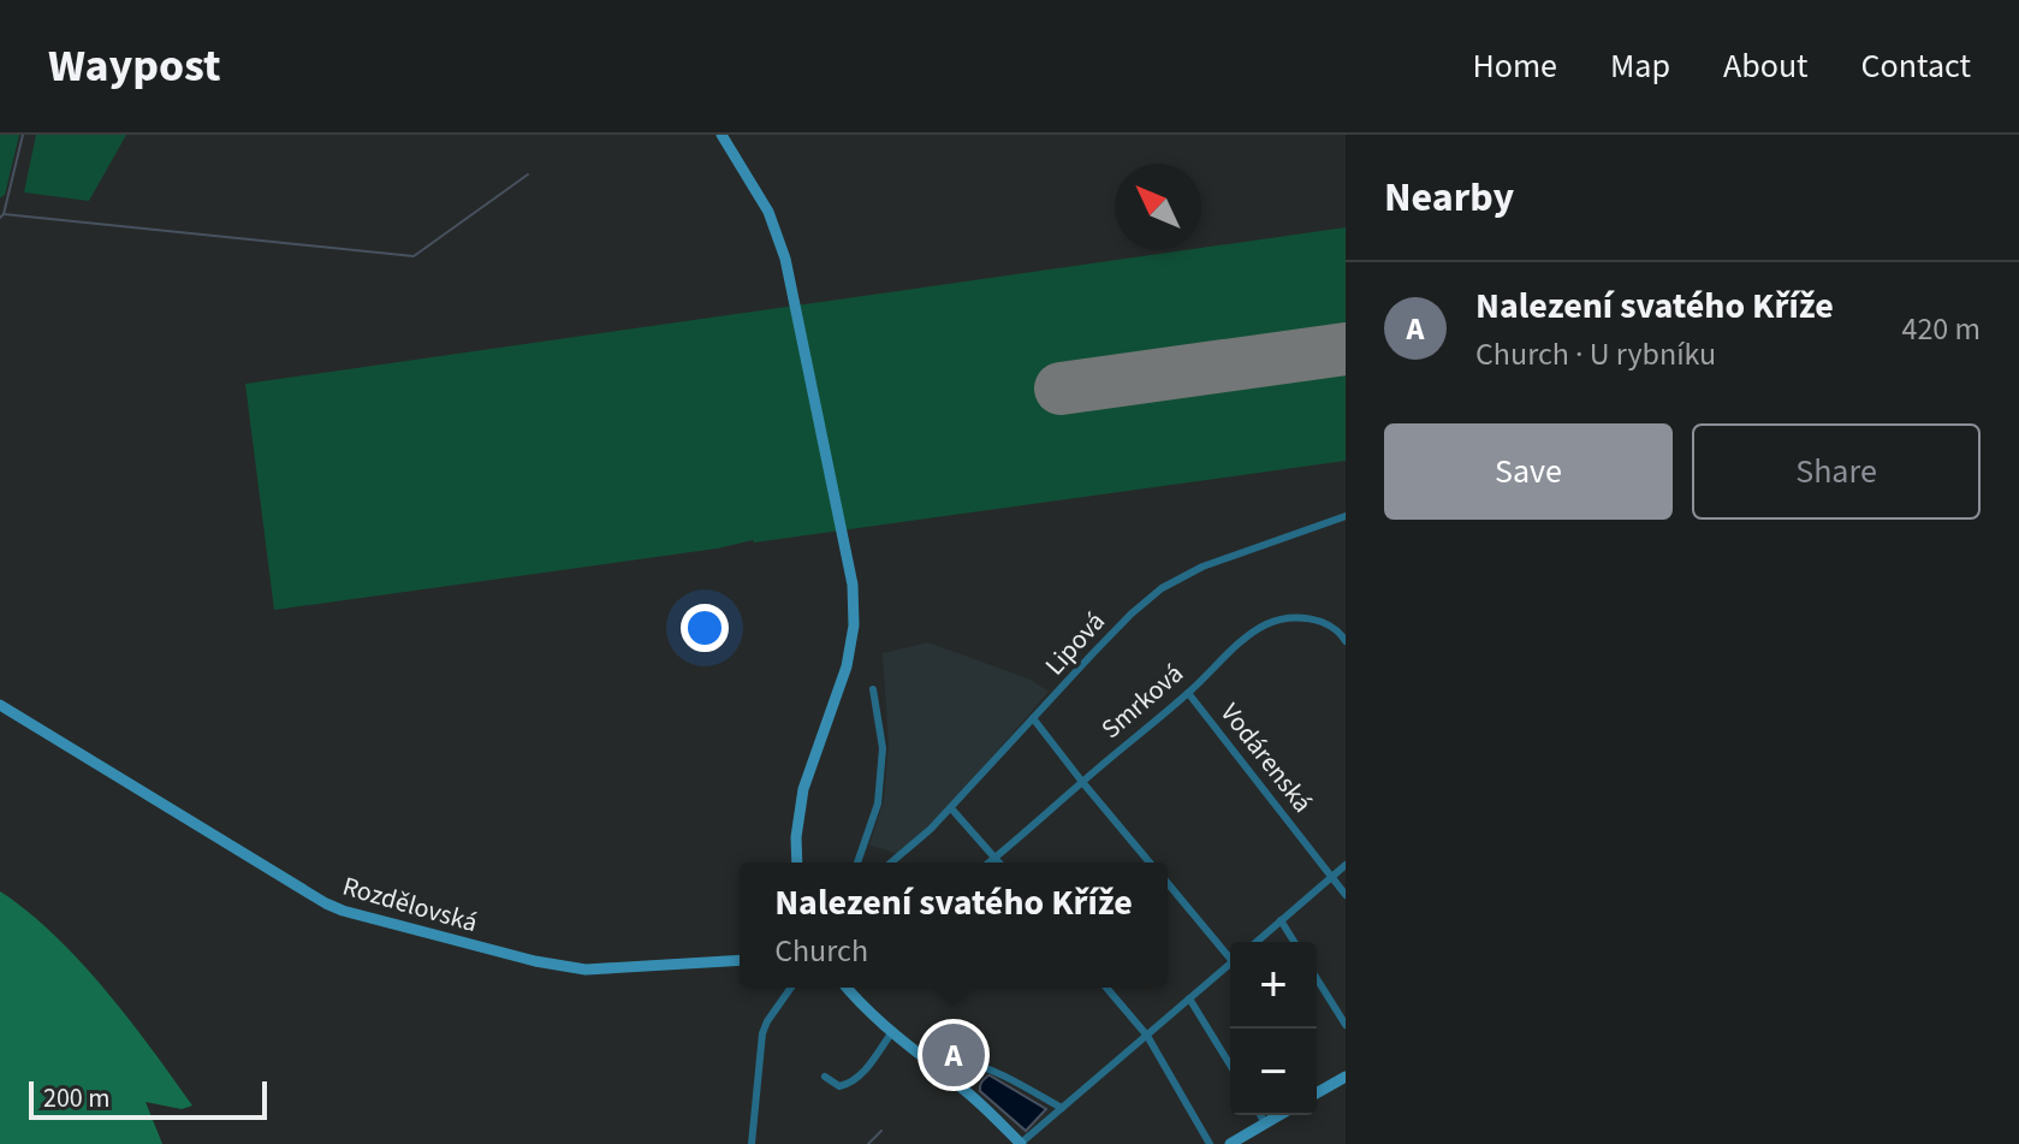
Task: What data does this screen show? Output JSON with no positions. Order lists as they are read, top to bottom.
{
  "streets": {
    "street": [
      "Lipová",
      "Smrková",
      "Vodárenská",
      "Rozdělovská"
    ]
  },
  "crossings": [
    ["Smrková", "Vodárenská"]
  ],
  "scale_bar": "200 m",
  "north": "top left",
  "page": {
    "header": "Waypost",
    "nav": [
      "Home",
      "Map",
      "About",
      "Contact"
    ],
    "heading": "Nearby",
    "list": [
      {
        "mark": "A",
        "name": "Nalezení svatého Kříže",
        "note": "Church · U rybníku",
        "value": "420 m"
      }
    ],
    "buttons": ["Save", "Share"],
    "popup": ["Nalezení svatého Kříže", "Church"],
    "map_buttons": ["+", "−"],
    "pins": "A",
    "scale": "200 m"
  }
}
